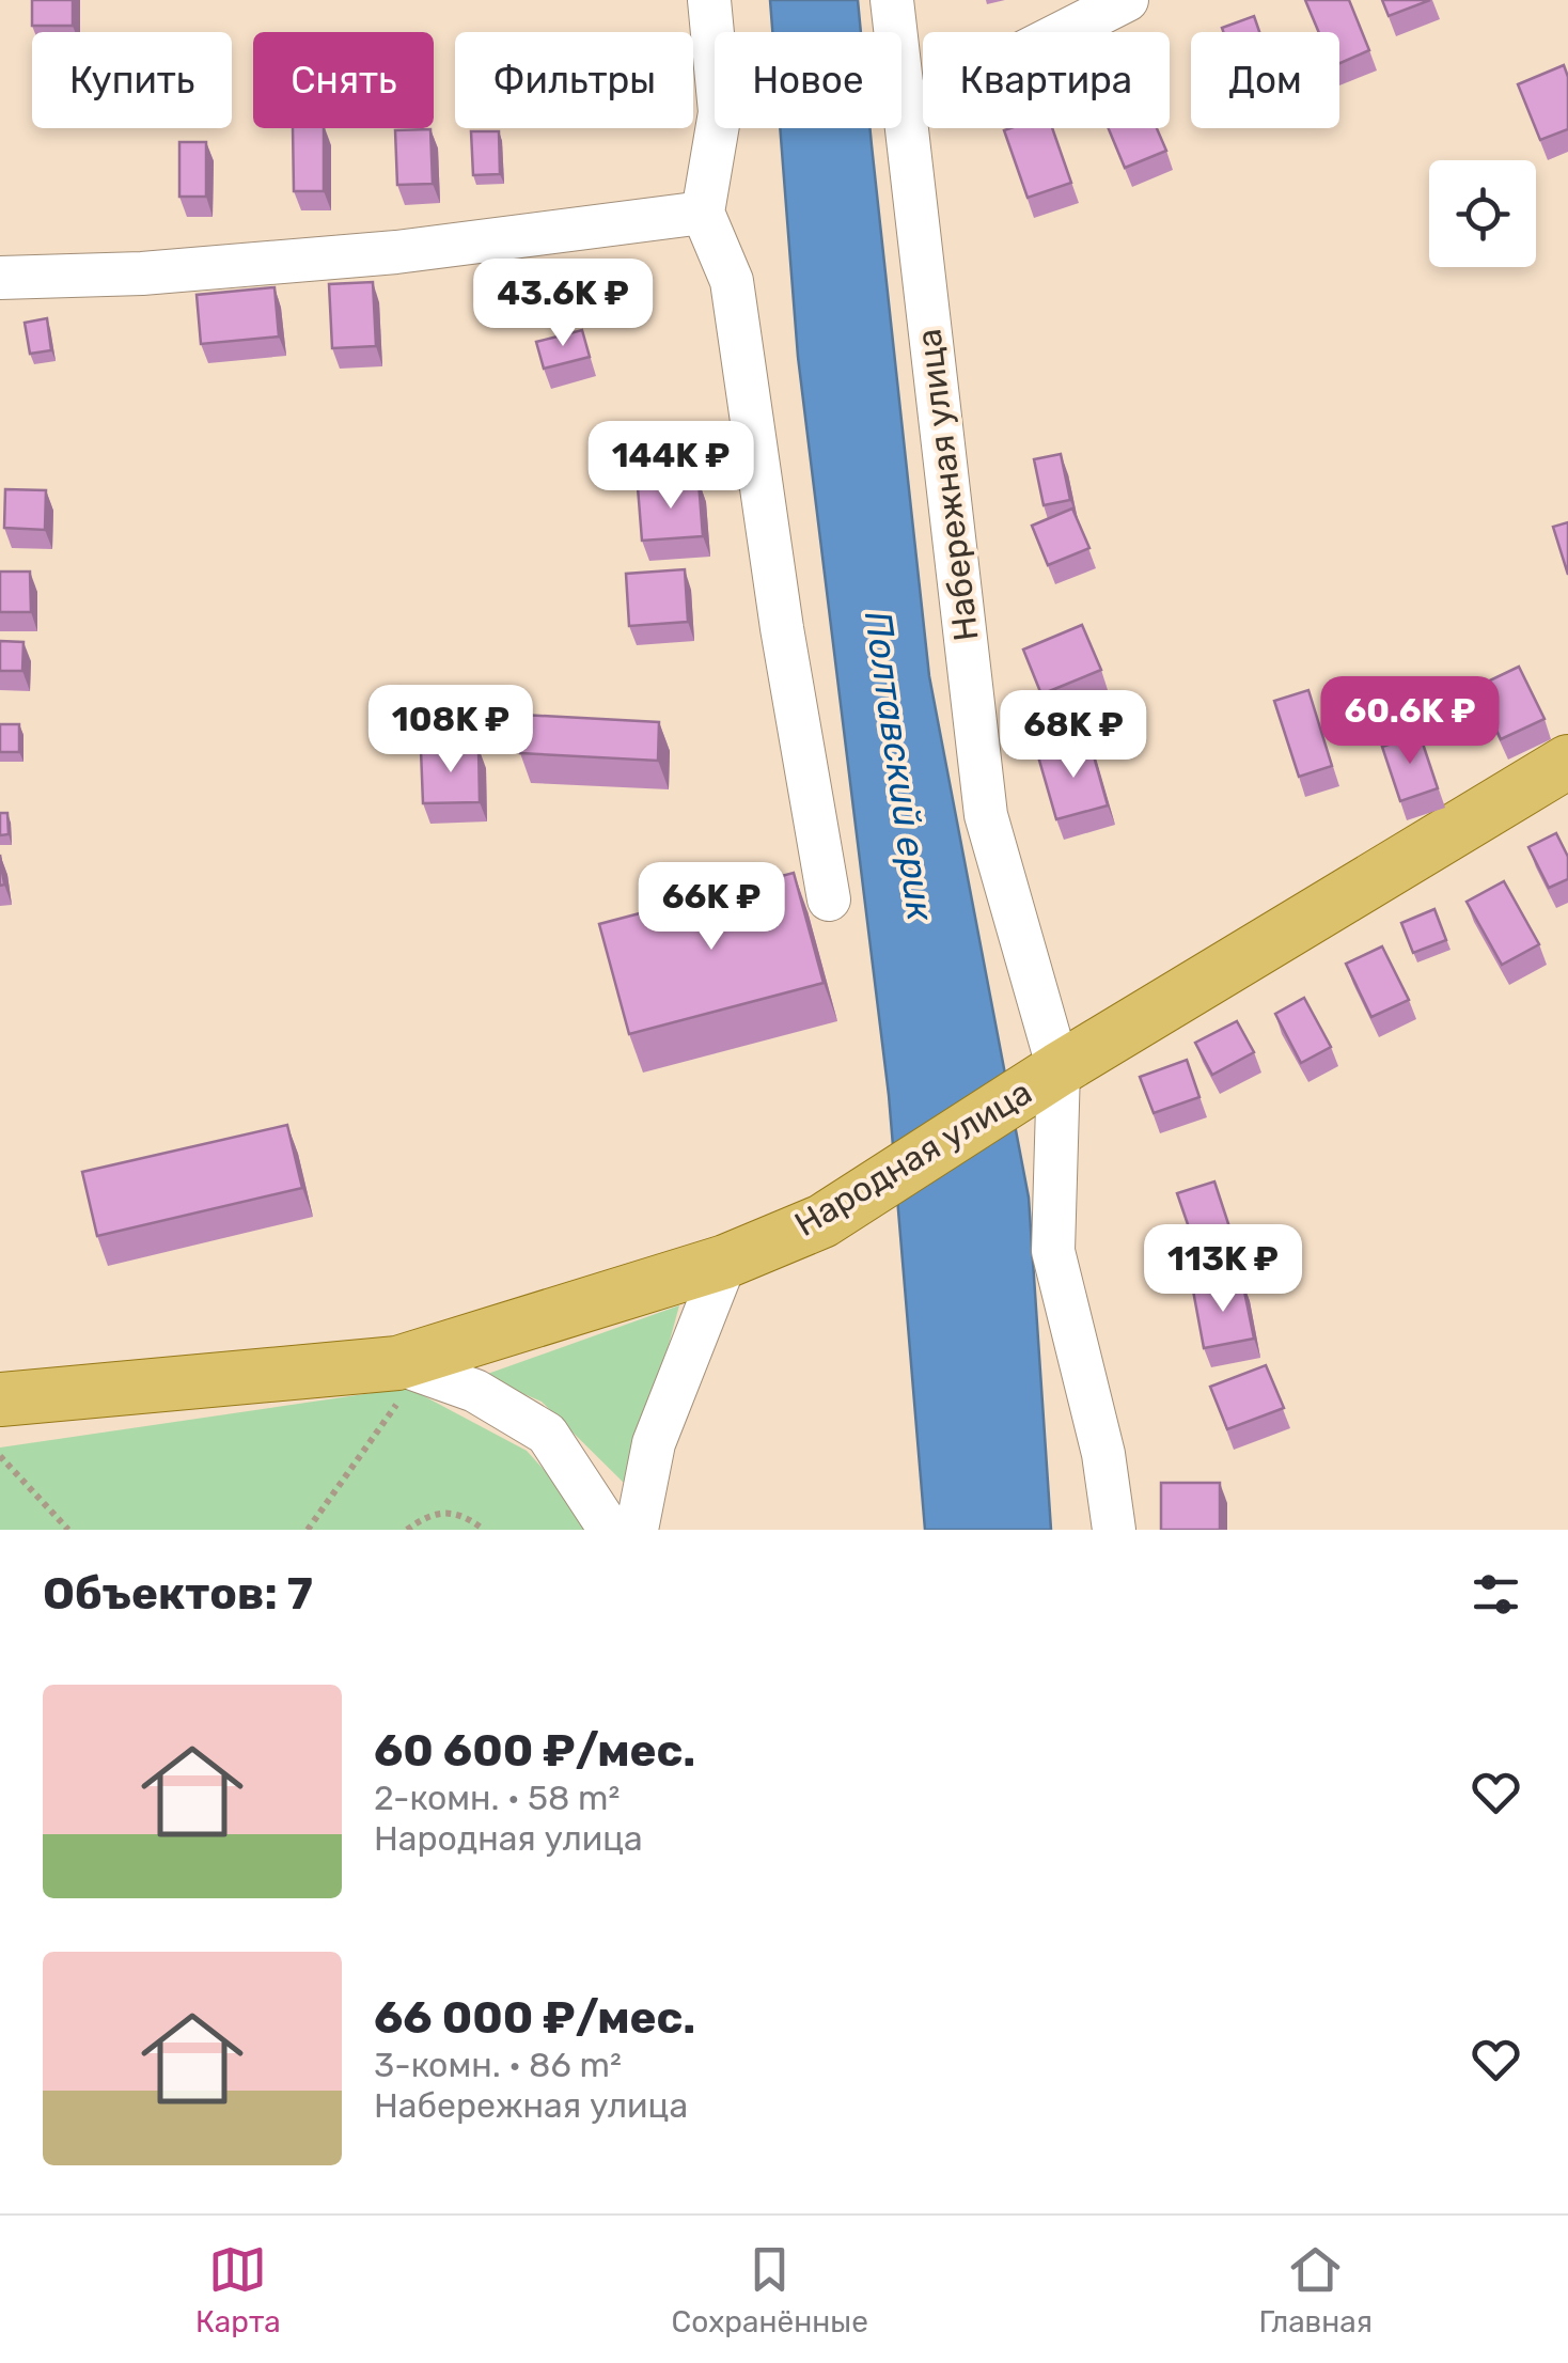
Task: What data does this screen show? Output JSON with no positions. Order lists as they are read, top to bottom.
{
  "streets": {
    "main road": ["Народная улица"],
    "street": ["Набережная улица"]
  },
  "crossings": [
    ["Набережная улица", "Народная улица"]
  ],
  "water": ["Полтавский ерик"],
  "page": {
    "chip": [
      "Купить",
      "Снять",
      "Фильтры",
      "Новое",
      "Квартира",
      "Дом"
    ],
    "price": [
      "43.6K ₽",
      "144K ₽",
      "60.6K ₽",
      "108K ₽",
      "68K ₽",
      "66K ₽",
      "113K ₽"
    ],
    "heading": "Объектов: 7",
    "list": [
      {
        "name": "60 600 ₽/мес.",
        "note": "2-комн. · 58 m² · Народная улица"
      },
      {
        "name": "66 000 ₽/мес.",
        "note": "3-комн. · 86 m² · Набережная улица"
      }
    ],
    "tabs": ["Карта", "Сохранённые", "Главная"]
  }
}
